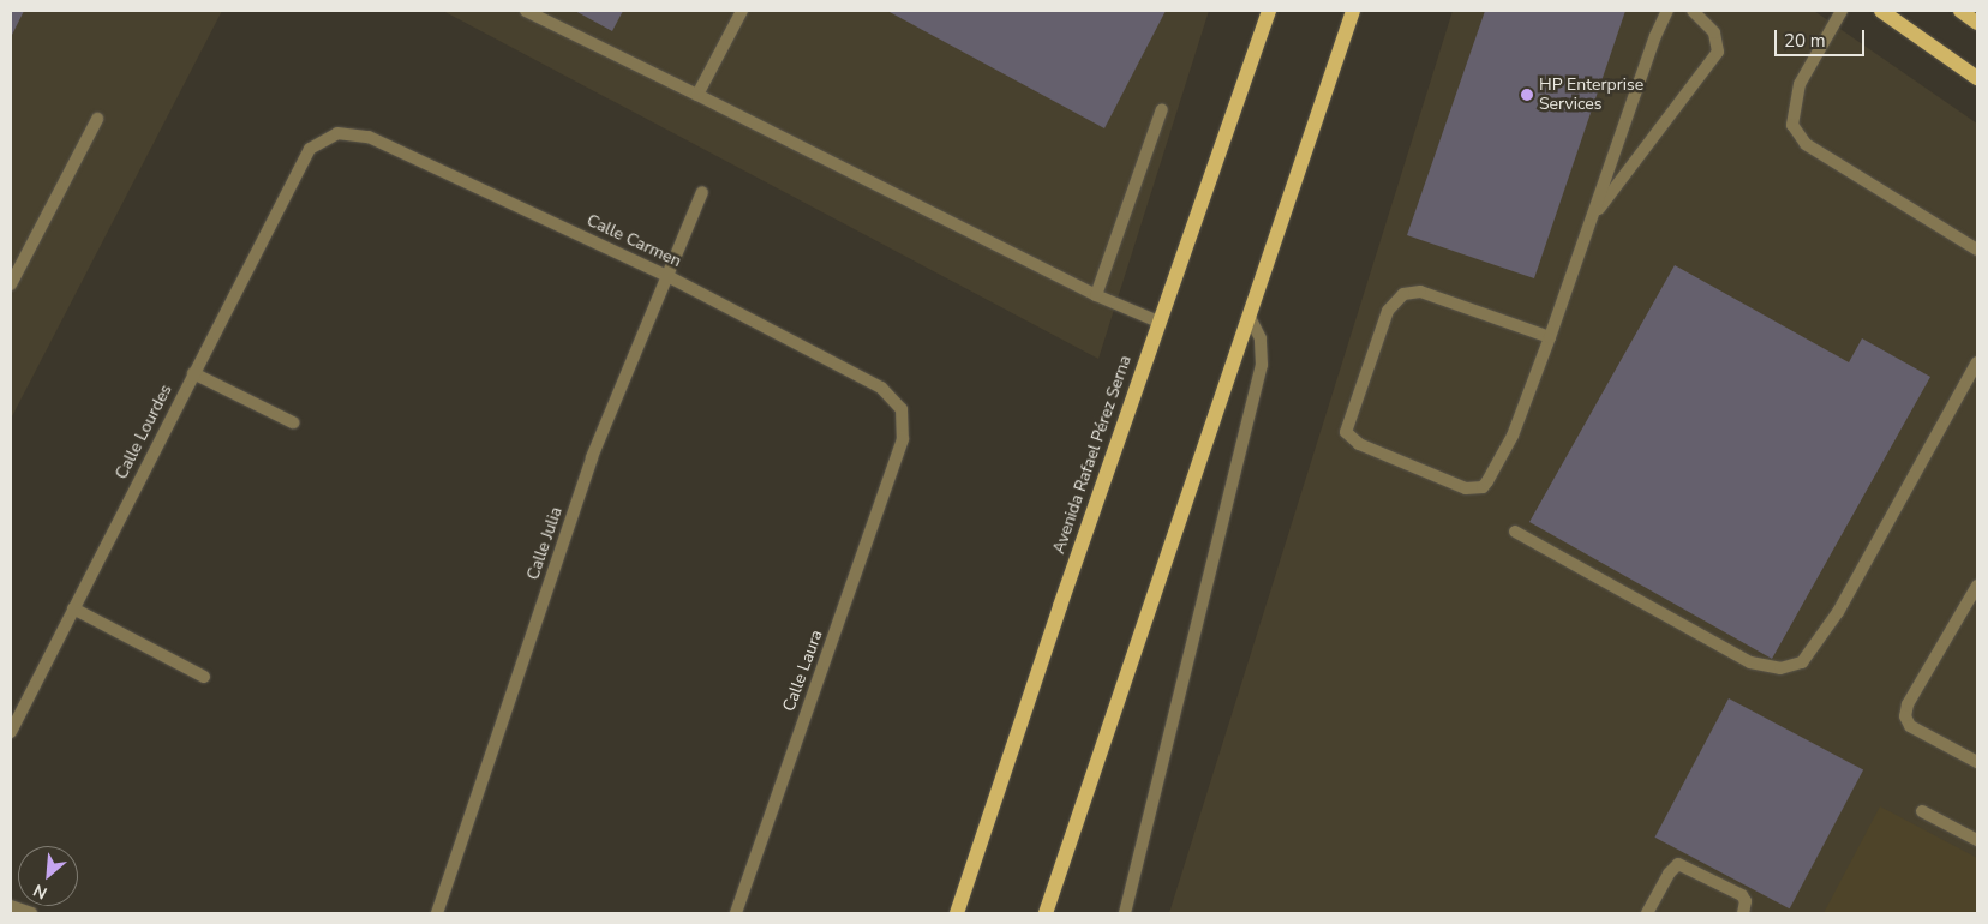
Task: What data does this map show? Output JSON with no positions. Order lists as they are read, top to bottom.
{
  "streets": {
    "main road": ["Avenida Rafael Pérez Serna"],
    "street": [
      "Calle Carmen",
      "Calle Lourdes",
      "Calle Julia",
      "Calle Laura"
    ]
  },
  "crossings": [
    ["Calle Carmen", "Calle Lourdes"],
    ["Calle Carmen", "Calle Julia"],
    ["Calle Carmen", "Calle Laura"]
  ],
  "places": ["HP Enterprise Services"],
  "scale_bar": "20 m",
  "north": "bottom left"
}
